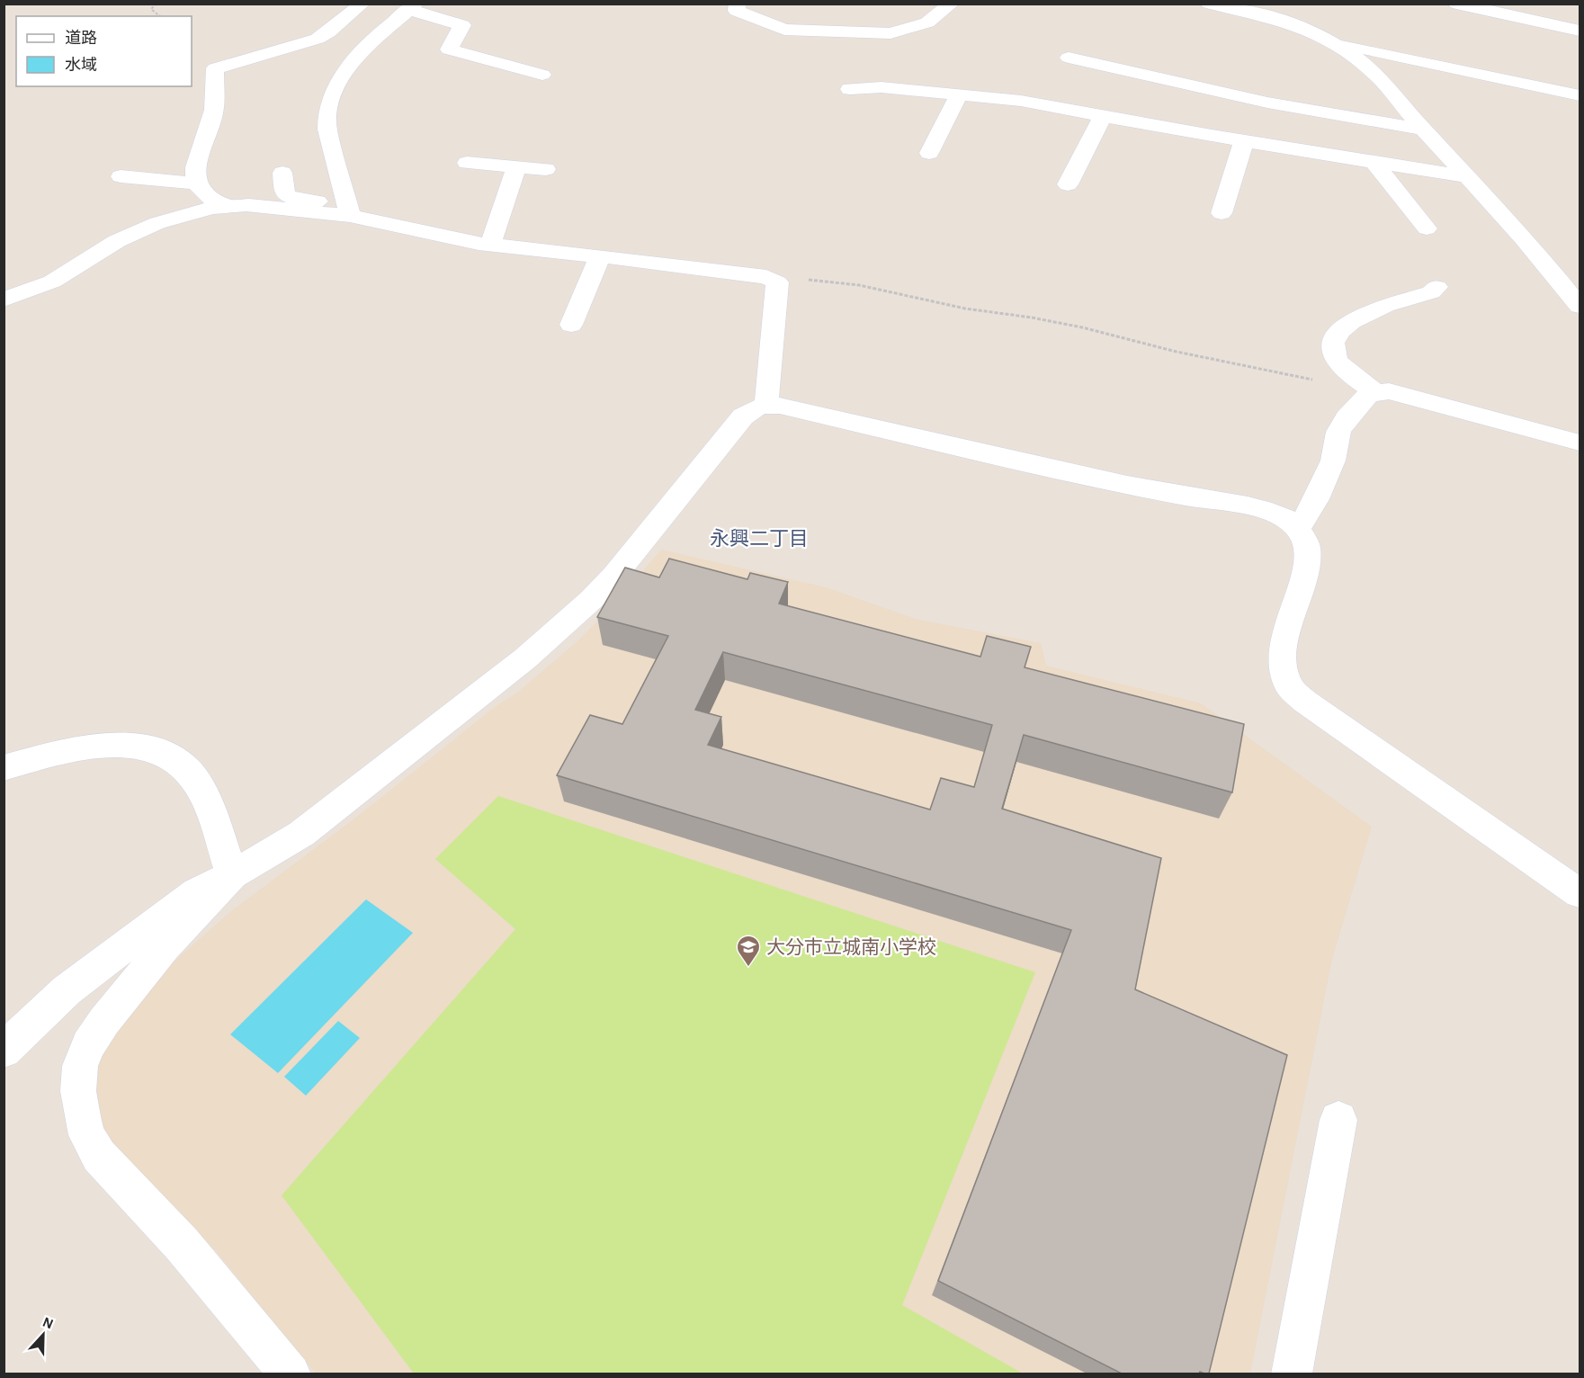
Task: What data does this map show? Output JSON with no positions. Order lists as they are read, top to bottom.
{
  "districts": ["永興二丁目"],
  "places": {
    "school or university": ["大分市立城南小学校"]
  },
  "legend": ["道路", "水域"],
  "north": "top"
}
